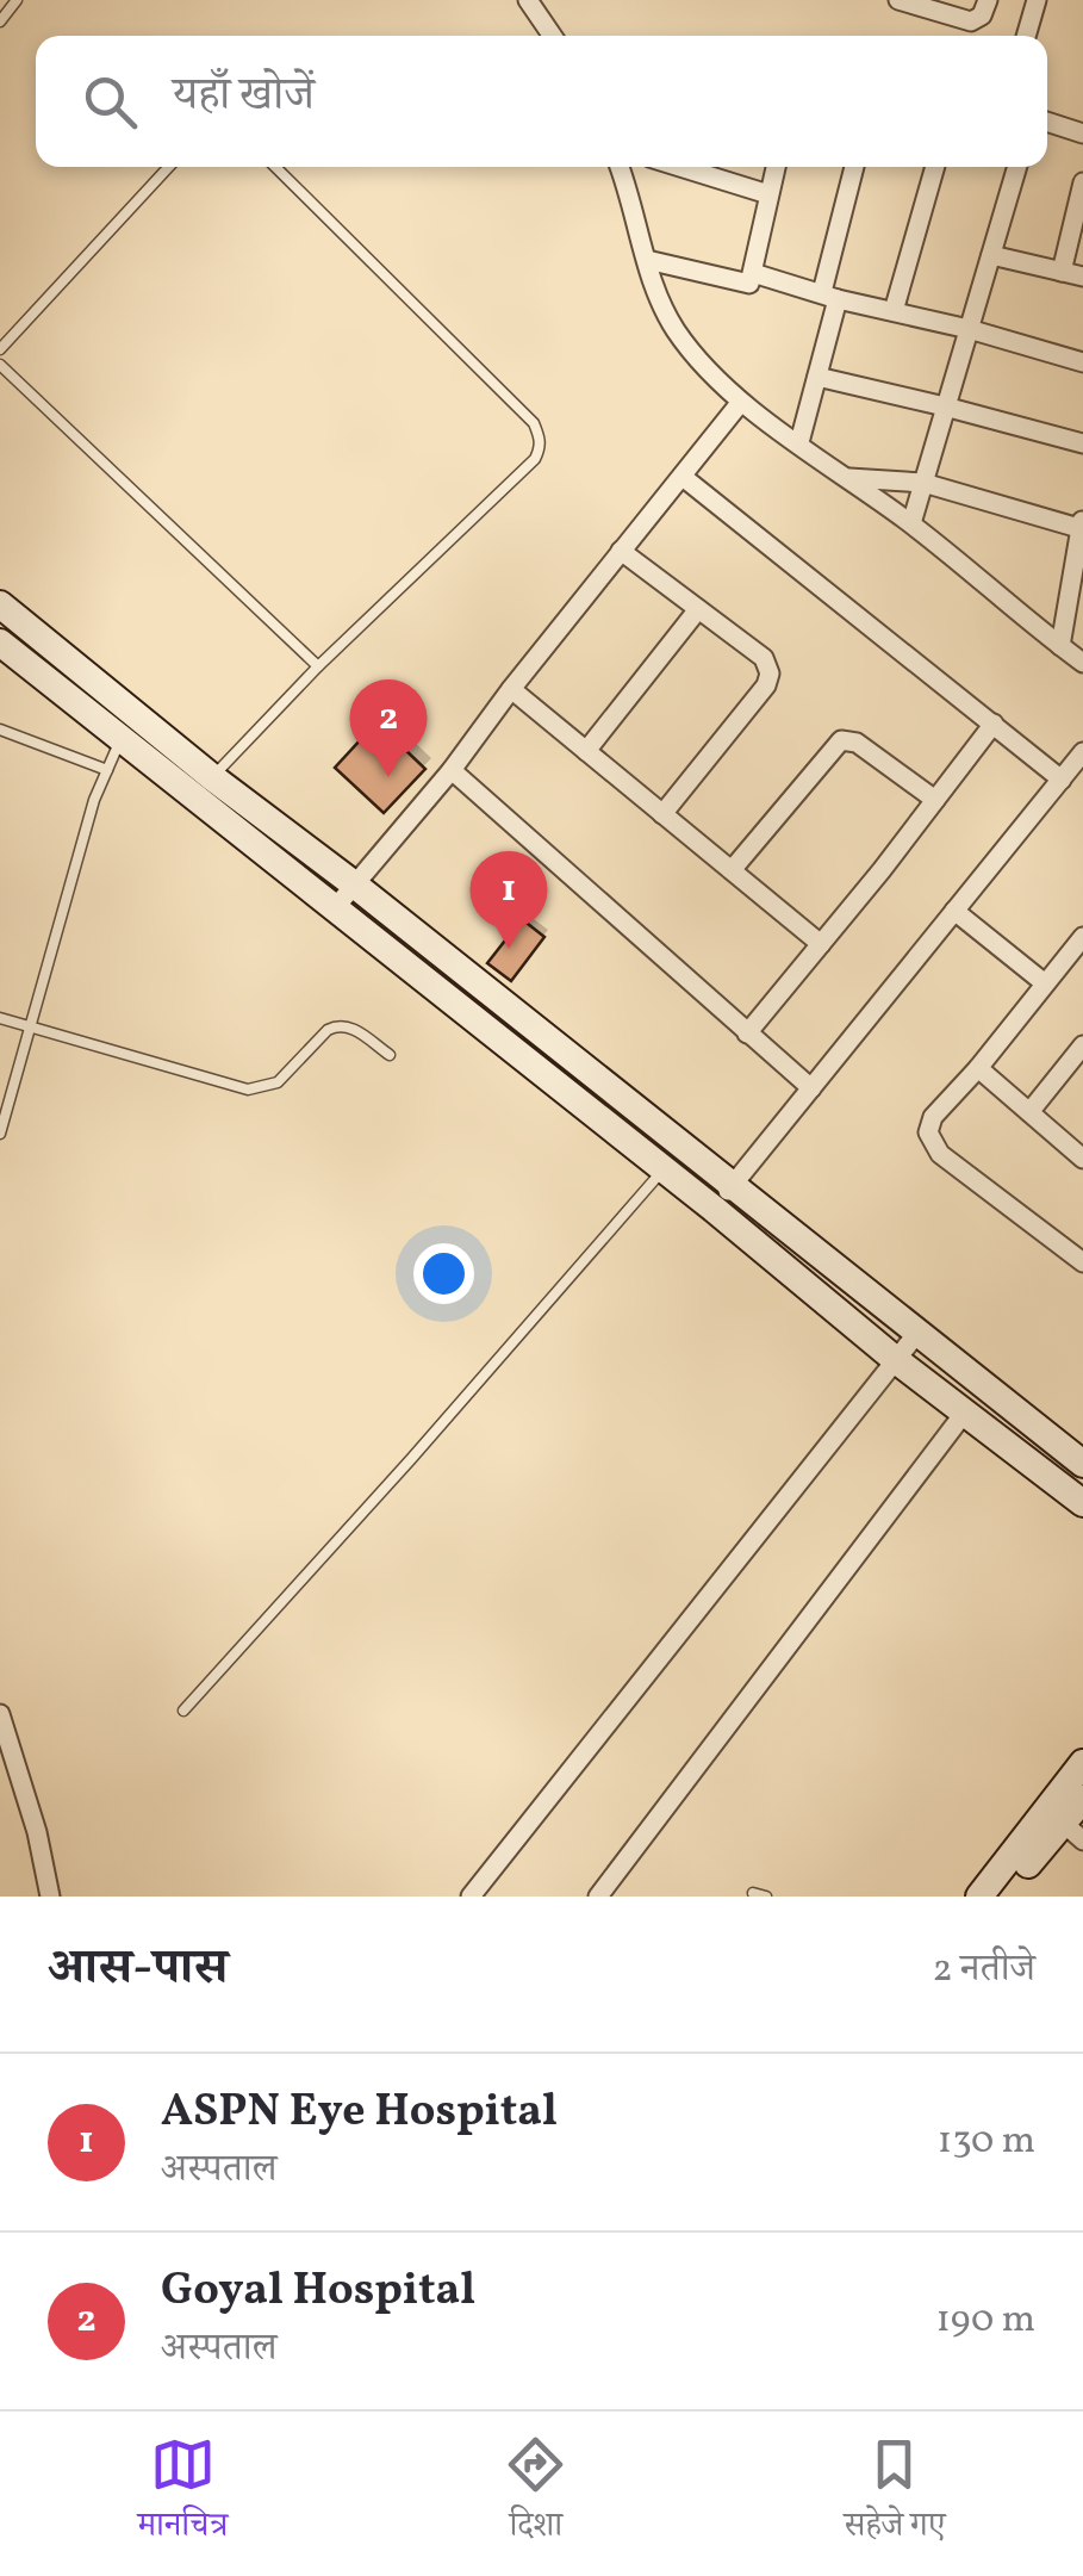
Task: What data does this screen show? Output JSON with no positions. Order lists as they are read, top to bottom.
{
  "page": {
    "search": "यहाँ खोजें",
    "pins": ["2", "1"],
    "heading": ["आस-पास", "2 नतीजे"],
    "list": [
      {
        "mark": "1",
        "name": "ASPN Eye Hospital",
        "note": "अस्पताल",
        "value": "130 m"
      },
      {
        "mark": "2",
        "name": "Goyal Hospital",
        "note": "अस्पताल",
        "value": "190 m"
      }
    ],
    "nav": ["मानचित्र", "दिशा", "सहेजे गए"]
  }
}
